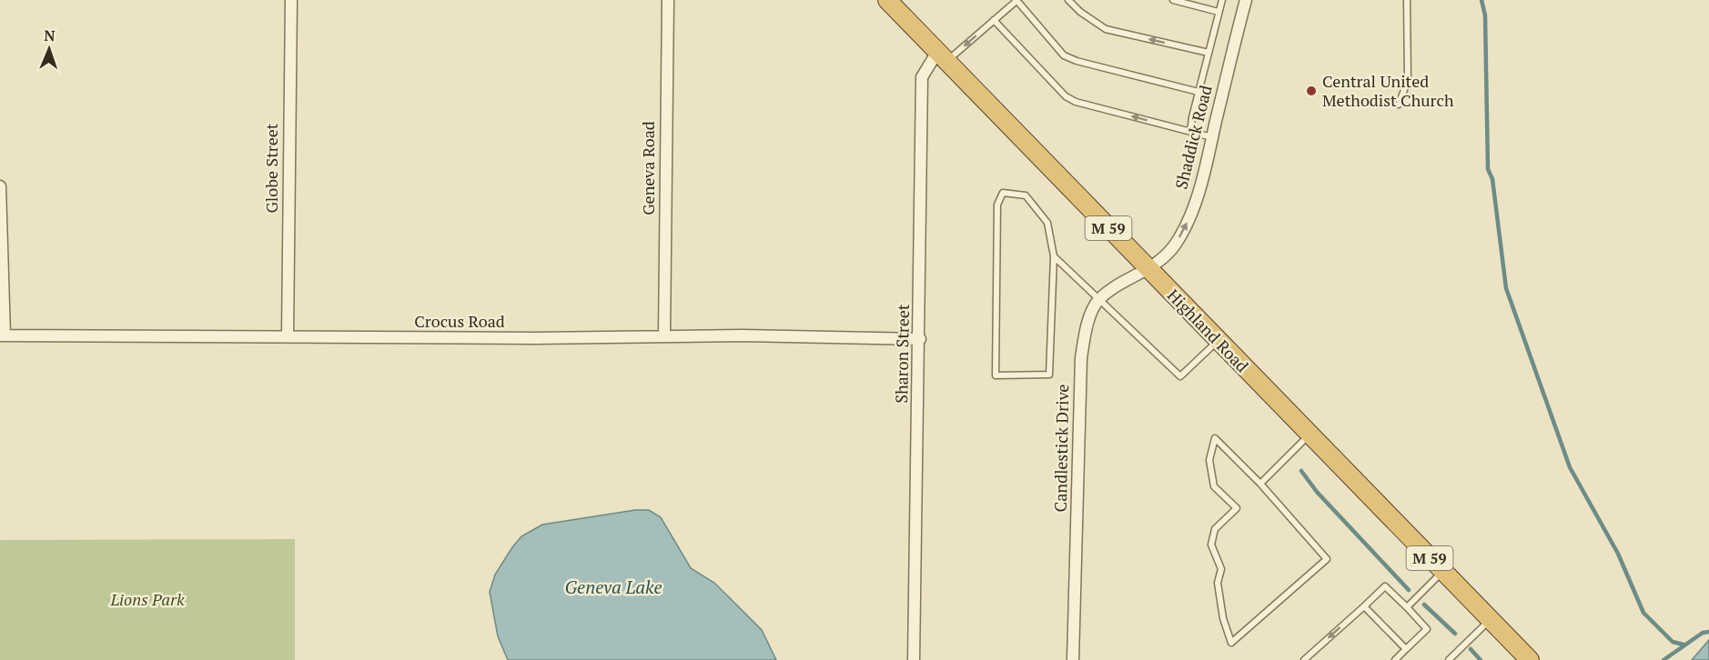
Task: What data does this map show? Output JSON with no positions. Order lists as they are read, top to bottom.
{
  "streets": {
    "highway": ["M 59", "Highland Road"],
    "street": [
      "Shaddick Road",
      "Globe Street",
      "Geneva Road",
      "Crocus Road",
      "Sharon Street",
      "Candlestick Drive"
    ]
  },
  "crossings": [
    ["Shaddick Road", "Highland Road"],
    ["Globe Street", "Crocus Road"],
    ["Geneva Road", "Crocus Road"],
    ["Crocus Road", "Sharon Street"],
    ["Highland Road", "Sharon Street"]
  ],
  "one_way": ["Shaddick Road"],
  "water": ["Geneva Lake"],
  "parks": ["Lions Park"],
  "places": ["Central United Methodist Church"],
  "north": "top"
}
